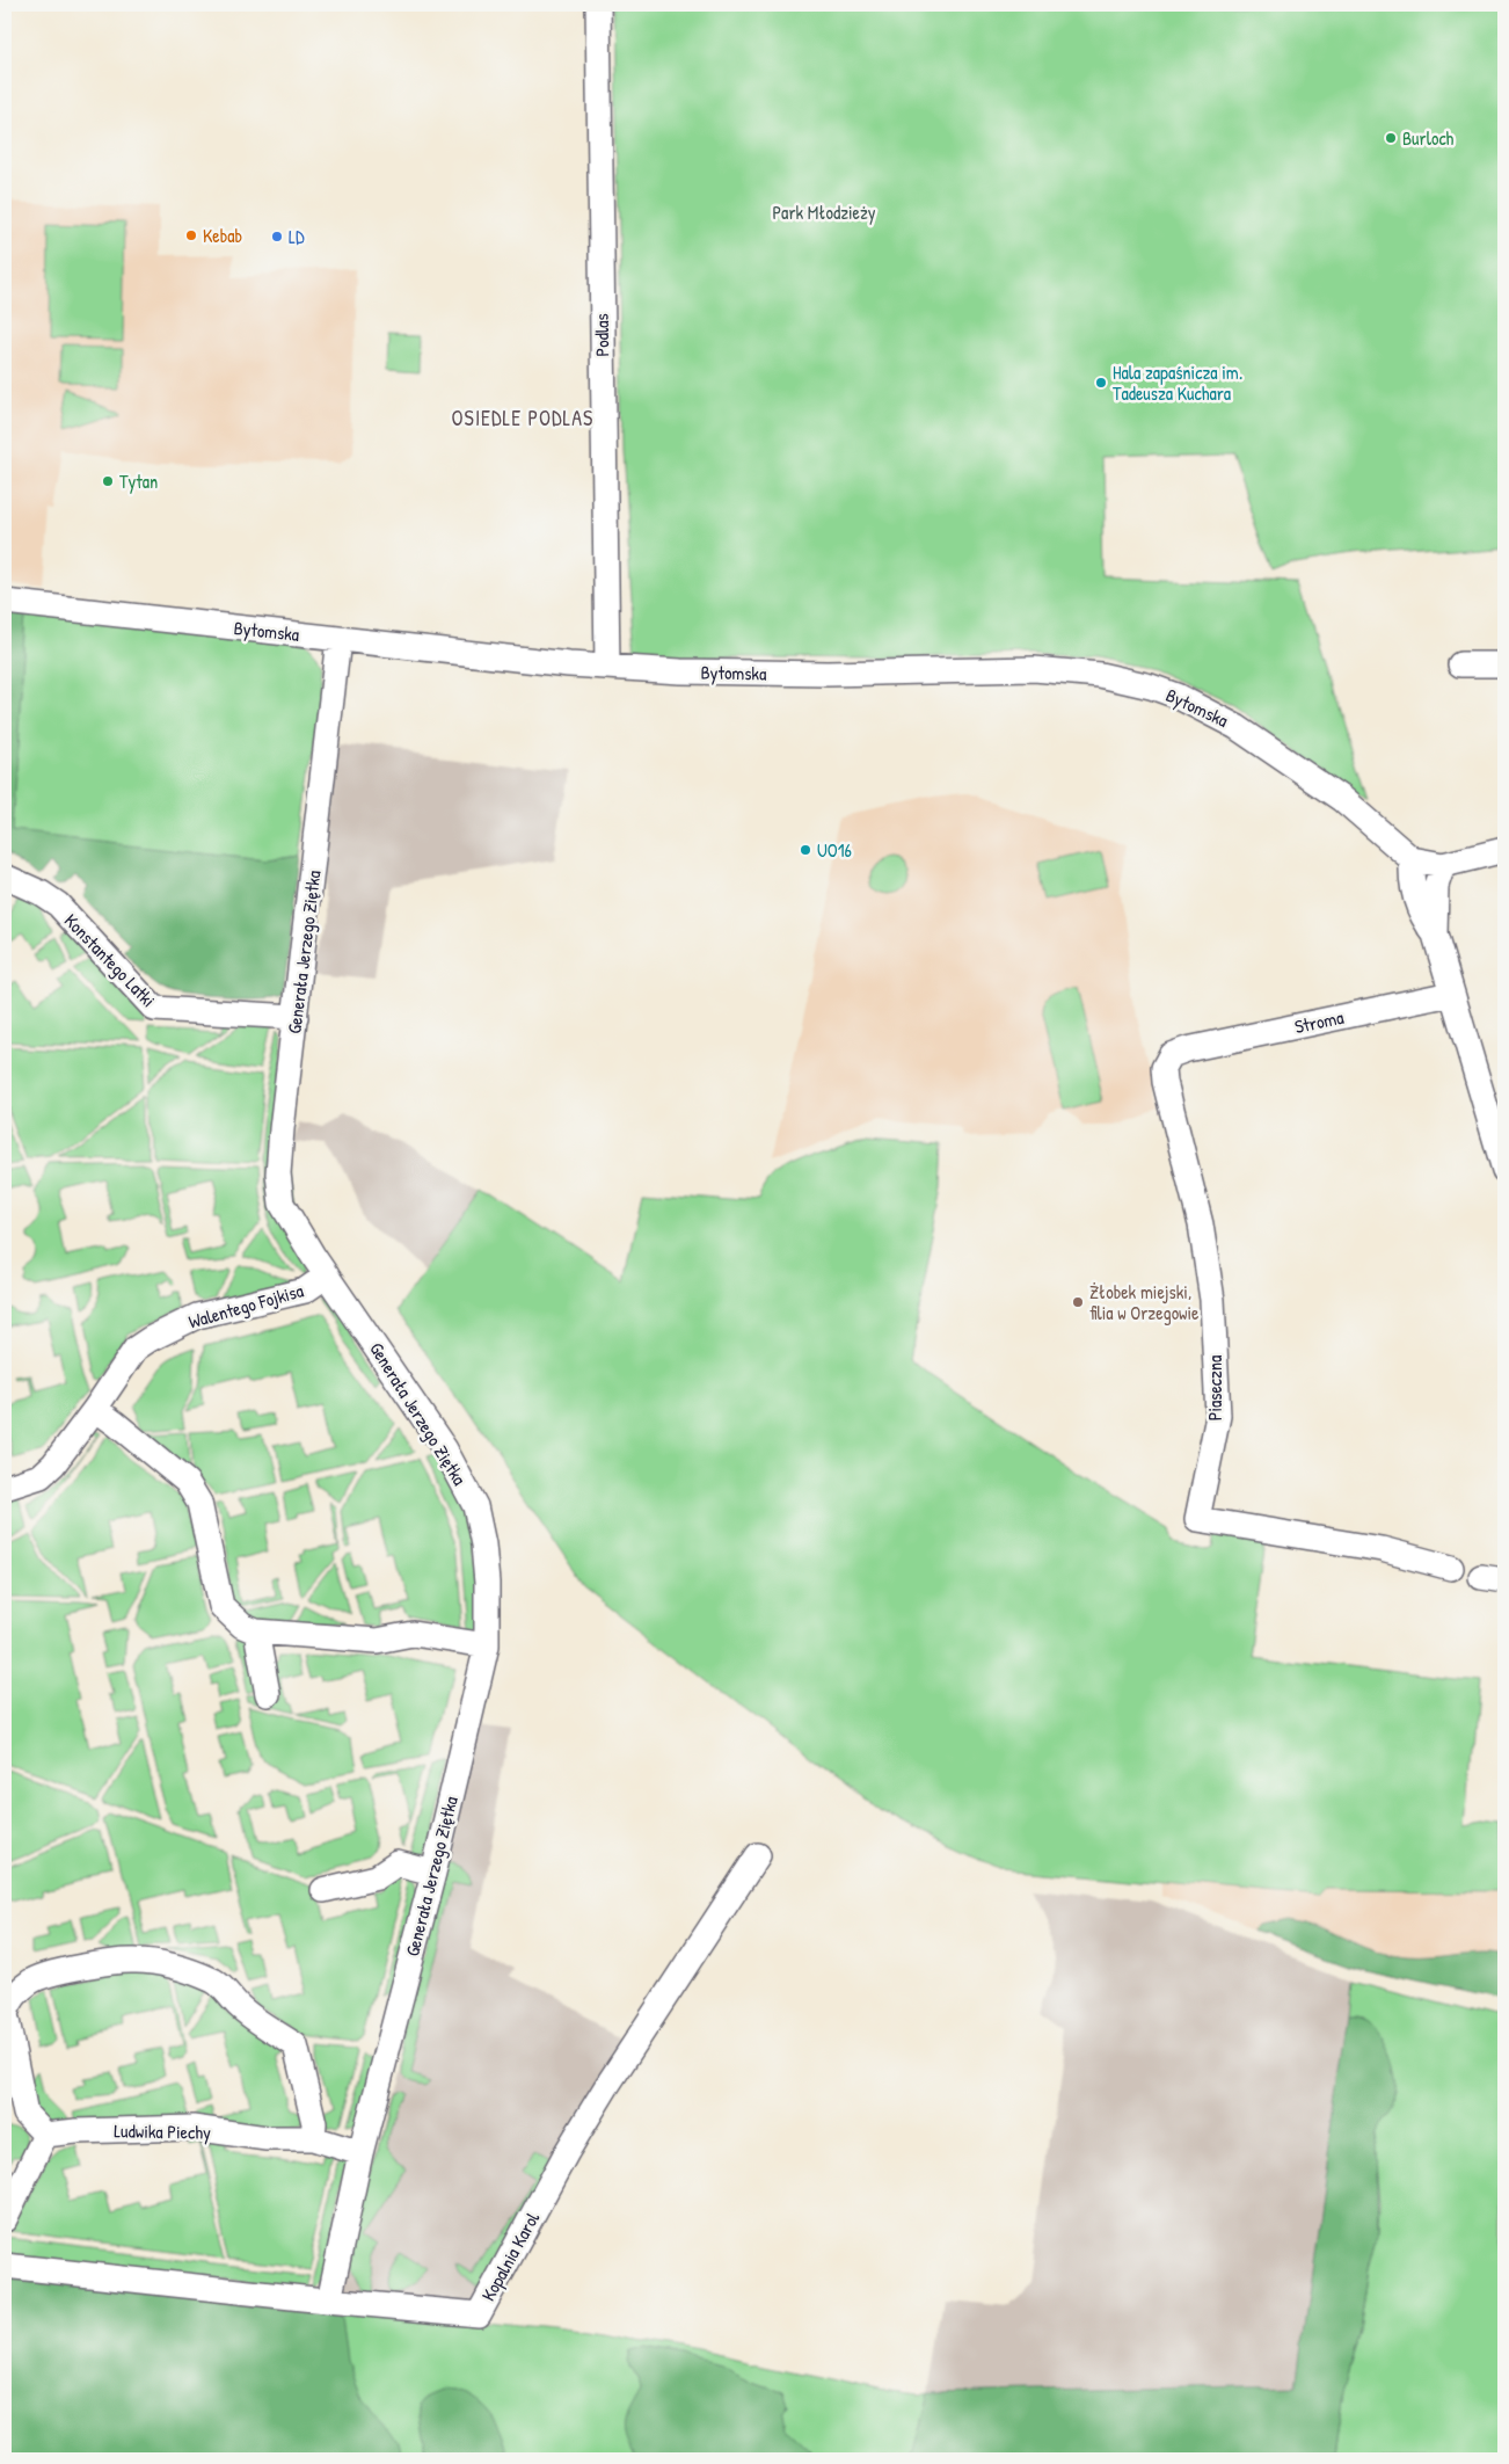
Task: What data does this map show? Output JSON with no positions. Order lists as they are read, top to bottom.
{
  "streets": {
    "street": [
      "Podlas",
      "Bytomska",
      "Generała Jerzego Ziętka",
      "Konstantego Latki",
      "Stroma",
      "Walentego Fojkisa",
      "Piaseczna",
      "Ludwika Piechy",
      "Kopalnia Karol"
    ]
  },
  "crossings": [
    ["Podlas", "Bytomska"],
    ["Bytomska", "Generała Jerzego Ziętka"],
    ["Generała Jerzego Ziętka", "Konstantego Latki"],
    ["Generała Jerzego Ziętka", "Walentego Fojkisa"],
    ["Generała Jerzego Ziętka", "Ludwika Piechy"],
    ["Generała Jerzego Ziętka", "Kopalnia Karol"],
    ["Stroma", "Piaseczna"]
  ],
  "districts": ["OSIEDLE PODLAS"],
  "parks": ["Park Młodzieży"],
  "places": [
    "Burloch",
    "Kebab",
    "LD",
    "Hala zapaśnicza im. Tadeusza Kuchara",
    "Tytan",
    "UO16",
    "Żłobek miejski, filia w Orzegowie"
  ]
}
